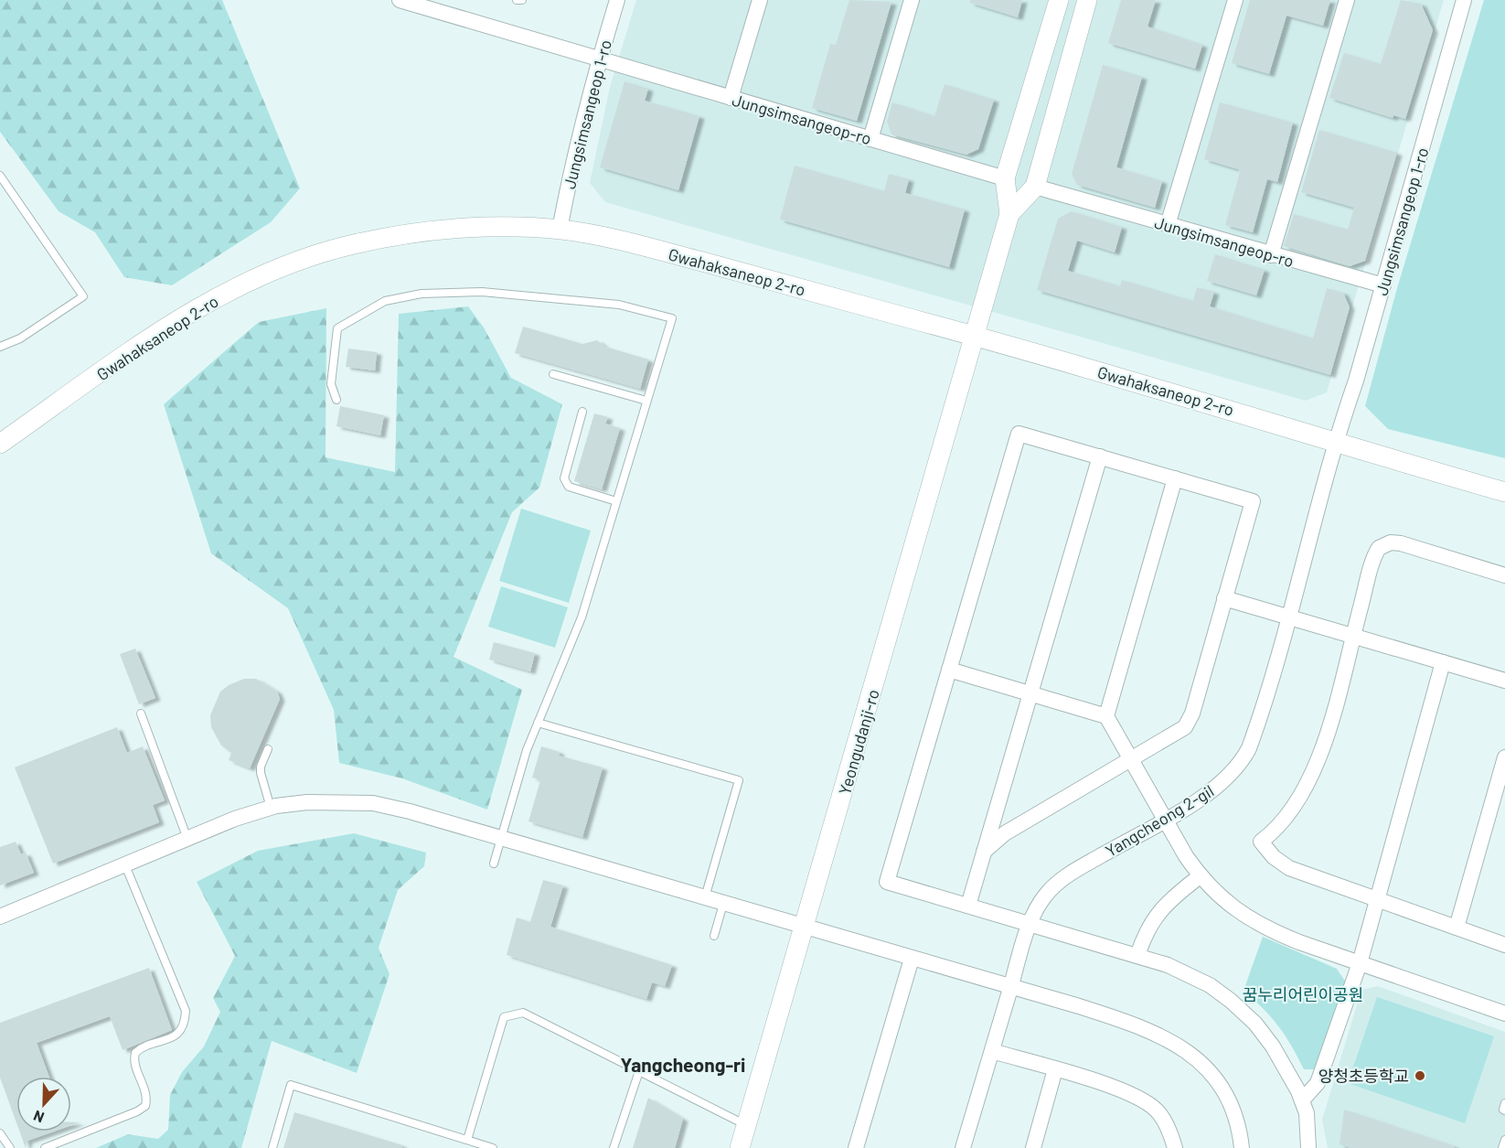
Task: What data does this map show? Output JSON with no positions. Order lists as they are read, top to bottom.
{
  "streets": {
    "street": [
      "Jungsimsangeop 1-ro",
      "Jungsimsangeop-ro",
      "Gwahaksaneop 2-ro",
      "Yeongudanji-ro",
      "Yangcheong 2-gil"
    ]
  },
  "crossings": [
    ["Jungsimsangeop 1-ro", "Jungsimsangeop-ro"],
    ["Jungsimsangeop 1-ro", "Gwahaksaneop 2-ro"],
    ["Jungsimsangeop 1-ro", "Yangcheong 2-gil"],
    ["Gwahaksaneop 2-ro", "Yeongudanji-ro"],
    ["Gwahaksaneop 2-ro", "Yangcheong 2-gil"]
  ],
  "districts": ["Yangcheong-ri"],
  "parks": ["꿈누리어린이공원"],
  "places": ["양청초등학교"],
  "north": "bottom"
}
